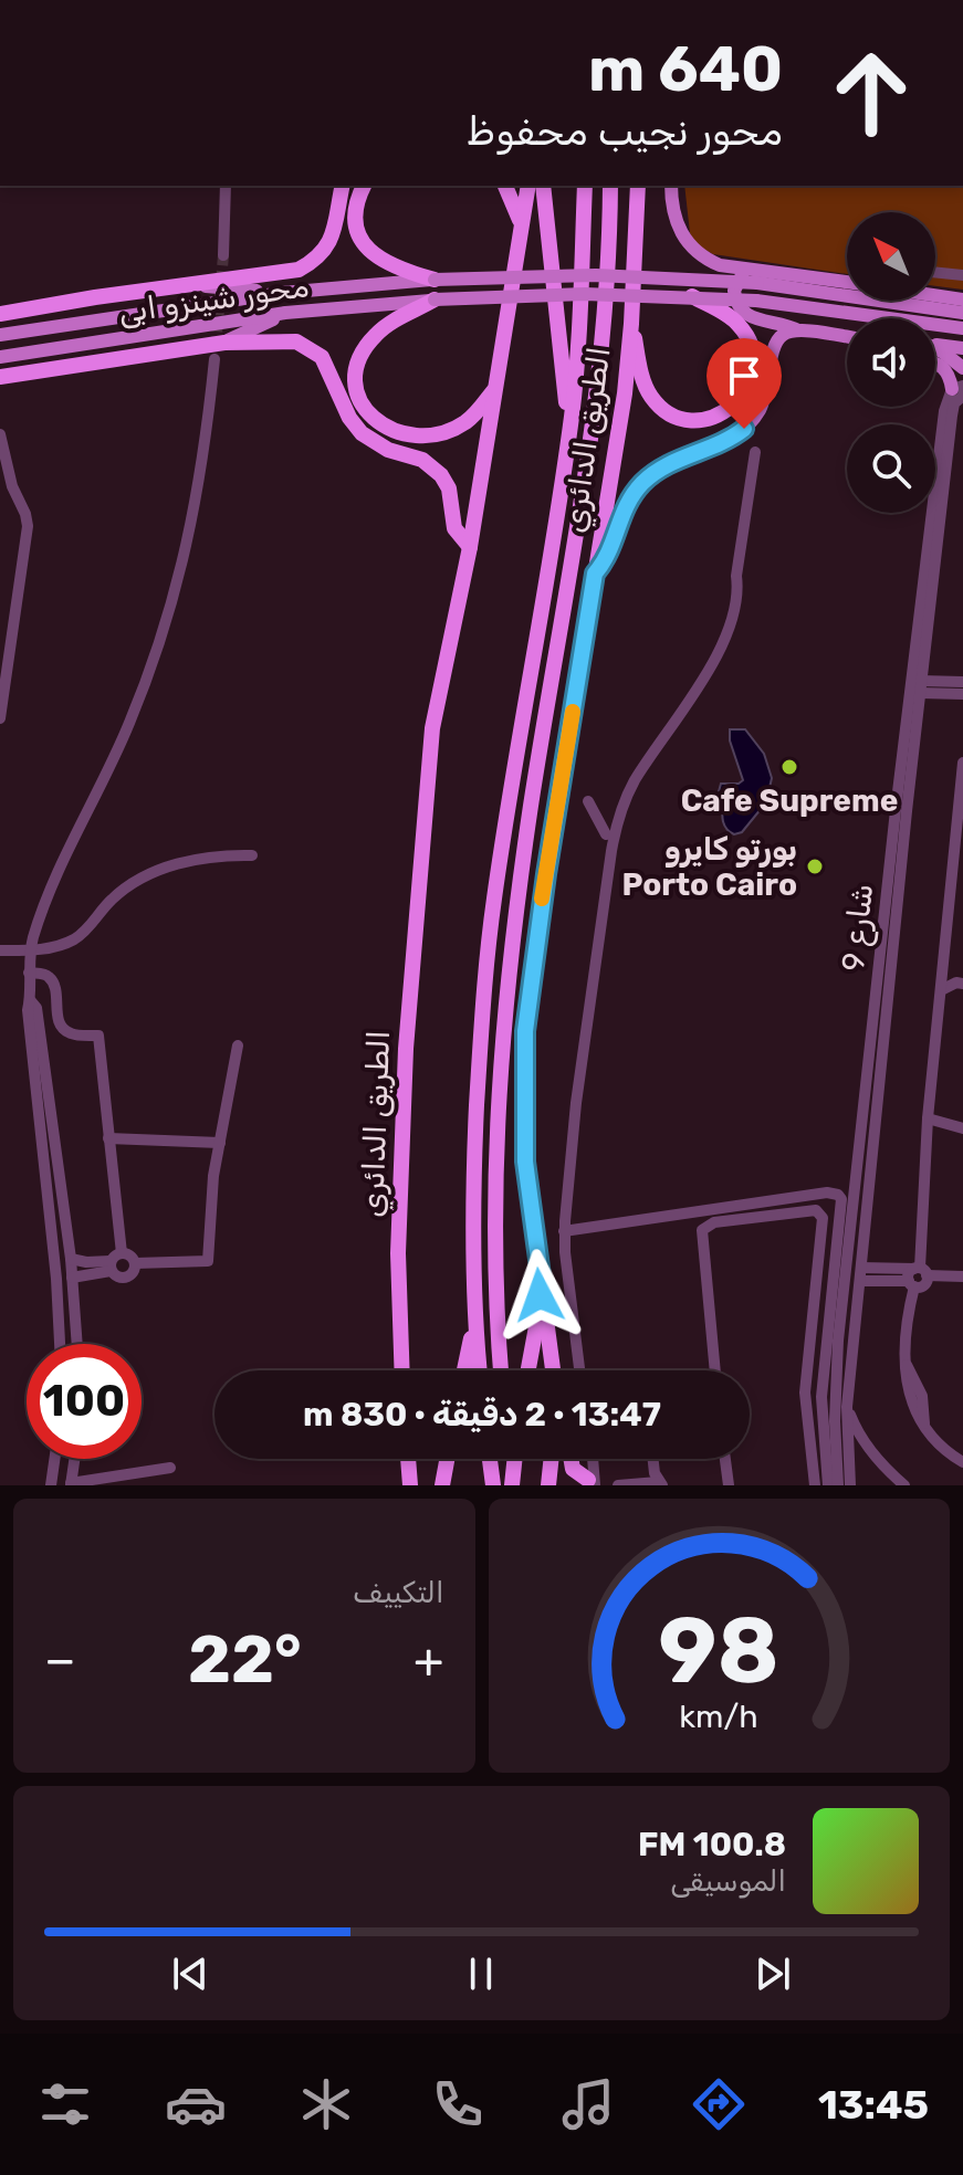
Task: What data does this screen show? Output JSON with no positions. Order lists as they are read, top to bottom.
{
  "streets": {
    "highway": ["الطريق الدائري"],
    "main road": ["محور شينزو ابى"],
    "street": ["شارع 9"]
  },
  "places": ["Cafe Supreme", "بورتو كايرو Porto Cairo"],
  "north": "top left",
  "page": {
    "turn": ["640 m", "محور نجيب محفوظ"],
    "limit": "100",
    "trip": "13:47 · 2 دقيقة · 830 m",
    "tile": "التكييف",
    "heat": ["−", "22°", "+"],
    "song": ["100.8 FM", "الموسيقى"],
    "tabs": "13:45",
    "gauge": ["98", "km/h"]
  }
}
